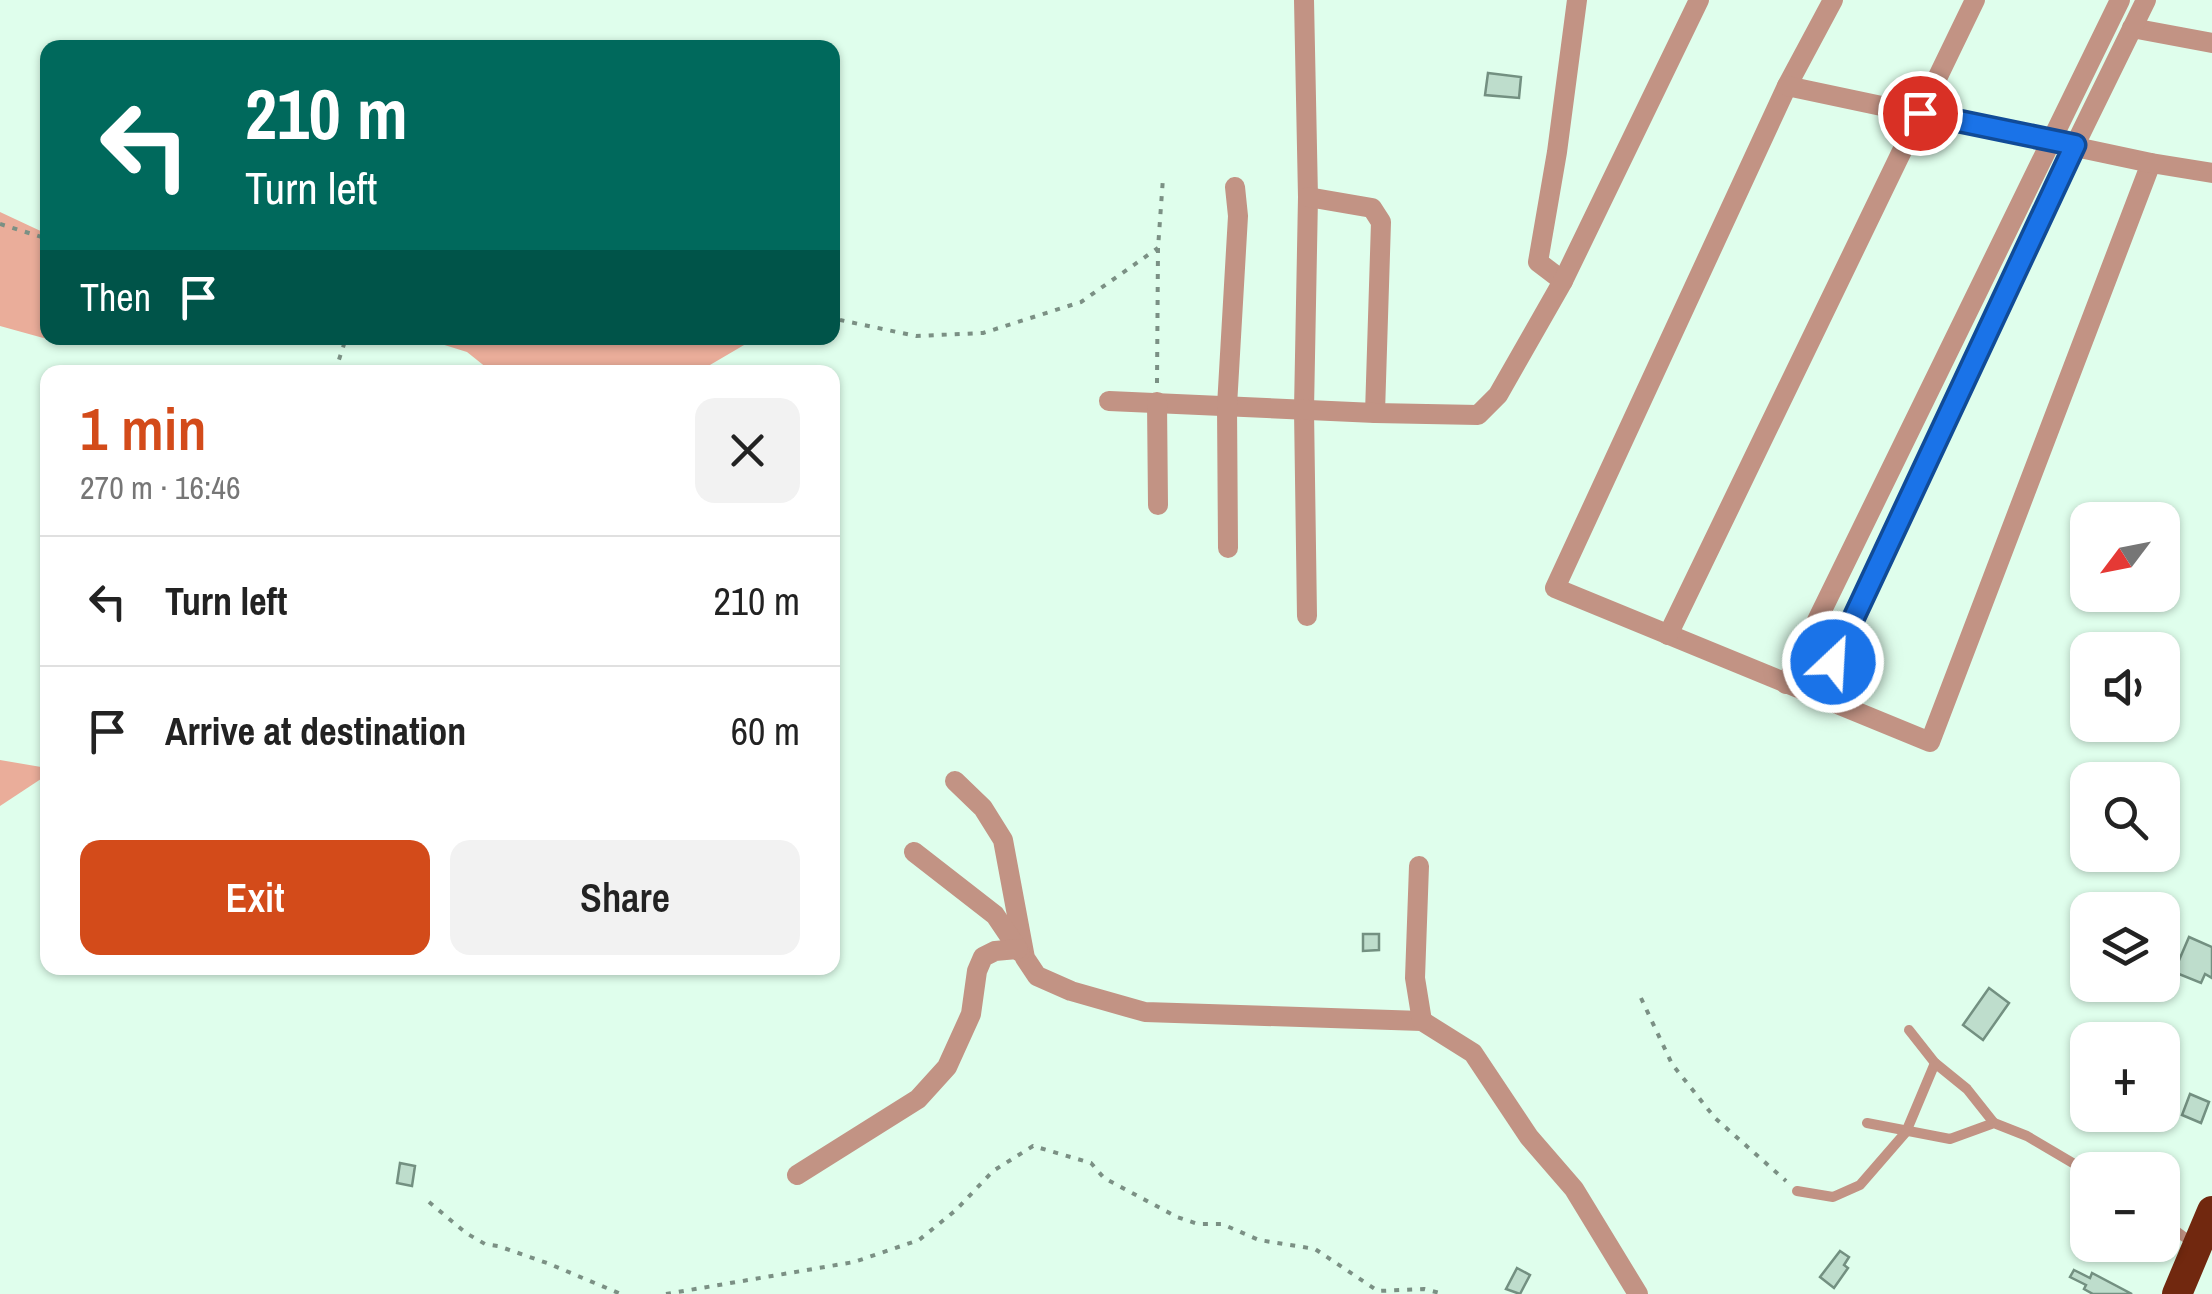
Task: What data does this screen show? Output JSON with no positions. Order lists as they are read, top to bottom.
{
  "north": "bottom left",
  "page": {
    "turn": ["210 m", "Turn left"],
    "then": "Then",
    "heading": ["1 min", "270 m · 16:46"],
    "map_buttons": ["+", "−"],
    "list": [
      {
        "name": "Turn left",
        "value": "210 m"
      },
      {
        "name": "Arrive at destination",
        "value": "60 m"
      }
    ],
    "buttons": ["Exit", "Share"]
  }
}
